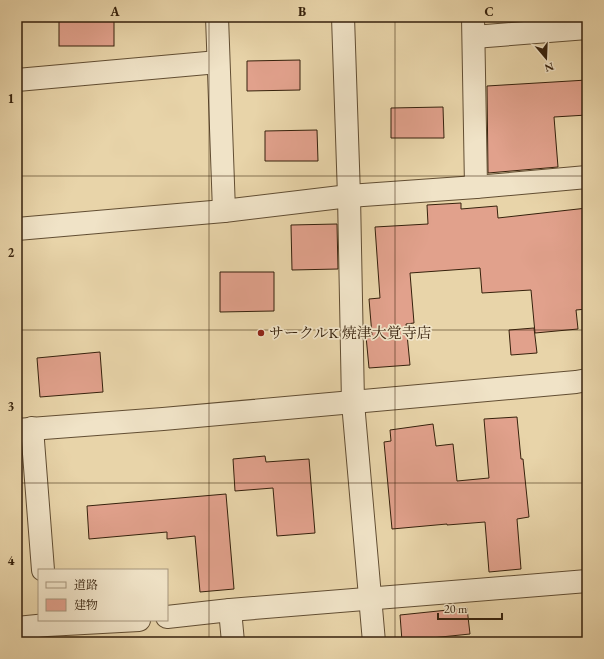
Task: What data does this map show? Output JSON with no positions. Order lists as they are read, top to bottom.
{
  "places": ["サークルK 焼津大覚寺店"],
  "legend": ["道路", "建物"],
  "scale_bar": "20 m",
  "north": "bottom",
  "grid": {
    "columns": ["A", "B", "C"],
    "rows": [
      "1",
      "2",
      "3",
      "4"
    ]
  }
}
